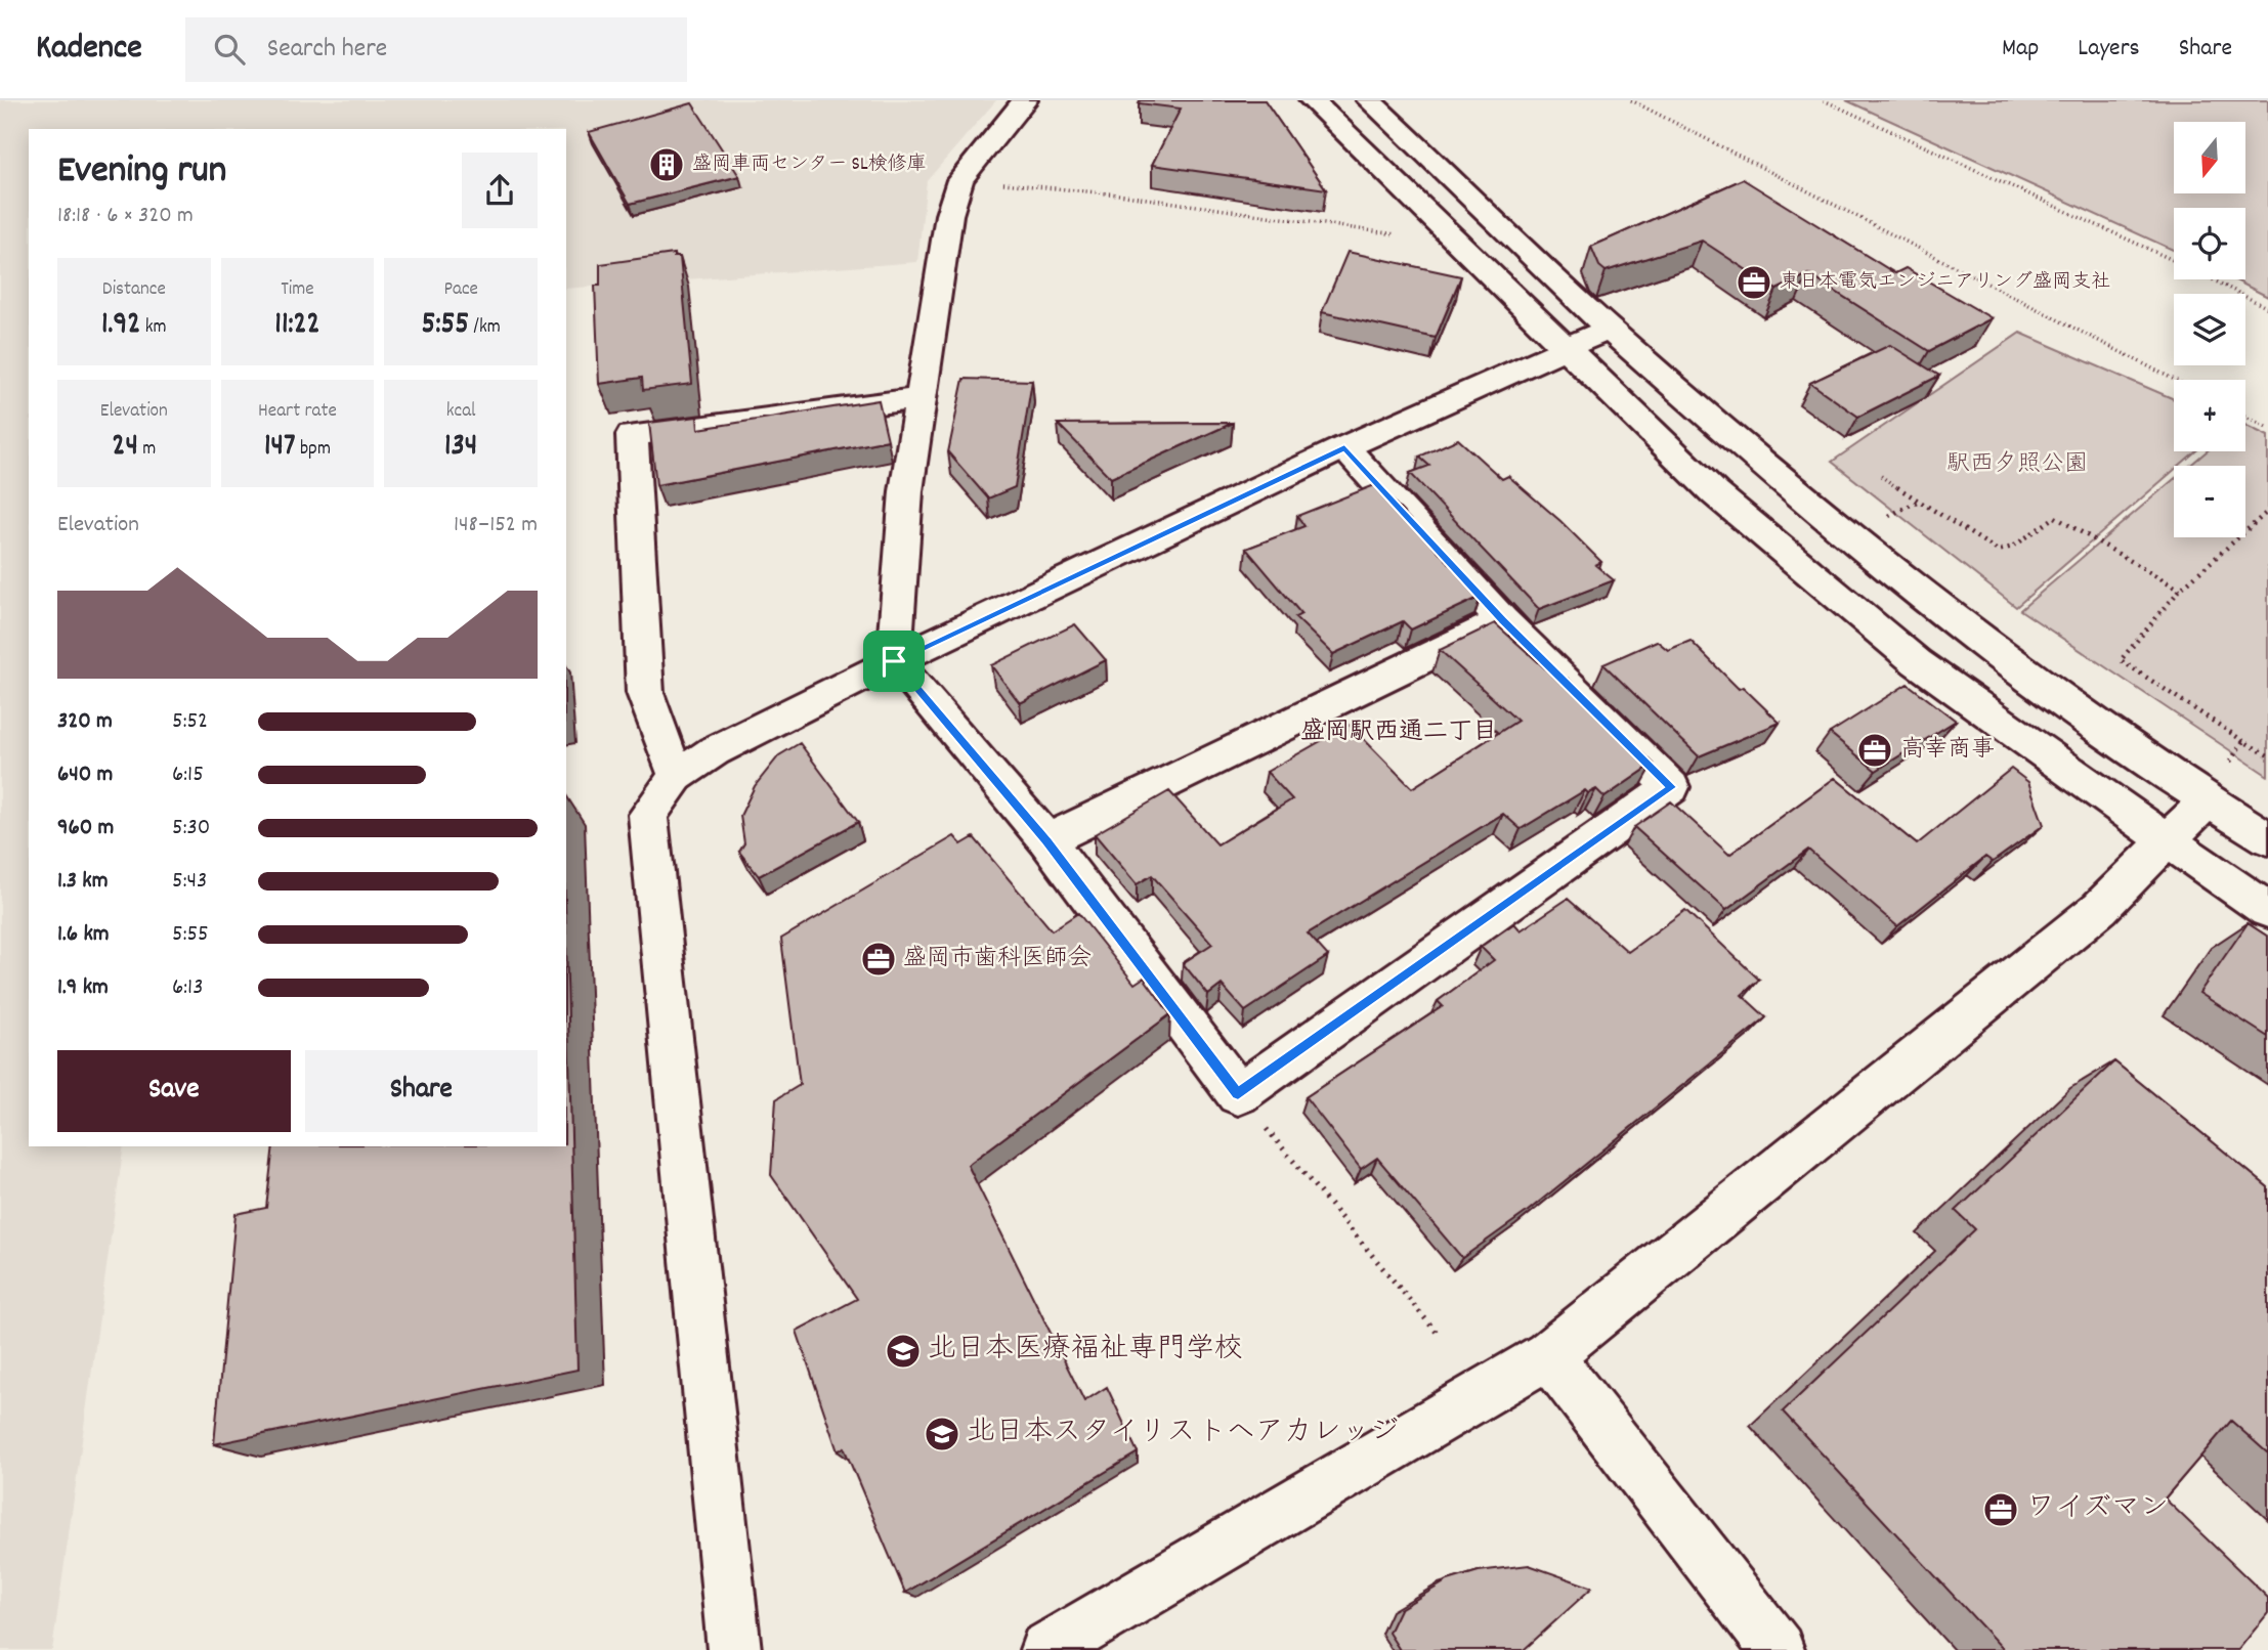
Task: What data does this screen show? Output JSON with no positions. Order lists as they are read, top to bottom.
{
  "districts": ["盛岡駅西通二丁目"],
  "parks": ["駅西夕照公園"],
  "places": {
    "building": ["盛岡車両センター SL検修庫"],
    "office": [
      "東日本電気エンジニアリング盛岡支社",
      "高幸商事",
      "盛岡市歯科医師会",
      "ワイズマン"
    ],
    "school or university": ["北日本医療福祉専門学校", "北日本スタイリストヘアカレッジ"]
  },
  "north": "bottom",
  "page": {
    "header": "Kadence",
    "search": "Search here",
    "nav": ["Map", "Layers", "Share"],
    "map_buttons": ["+", "−"],
    "heading": ["Evening run", "18:18 · 6 × 320 m"],
    "stats": [
      ["Distance", "1.92 km"],
      ["Time", "11:22"],
      ["Pace", "5:55 /km"],
      ["Elevation", "24 m"],
      ["Heart rate", "147 bpm"],
      ["kcal", "134"]
    ],
    "chart": ["Elevation", "148–152 m"],
    "list": [
      {
        "name": "320 m",
        "note": "5:52"
      },
      {
        "name": "640 m",
        "note": "6:15"
      },
      {
        "name": "960 m",
        "note": "5:30"
      },
      {
        "name": "1.3 km",
        "note": "5:43"
      },
      {
        "name": "1.6 km",
        "note": "5:55"
      },
      {
        "name": "1.9 km",
        "note": "6:13"
      }
    ],
    "buttons": ["Save", "Share"]
  }
}
